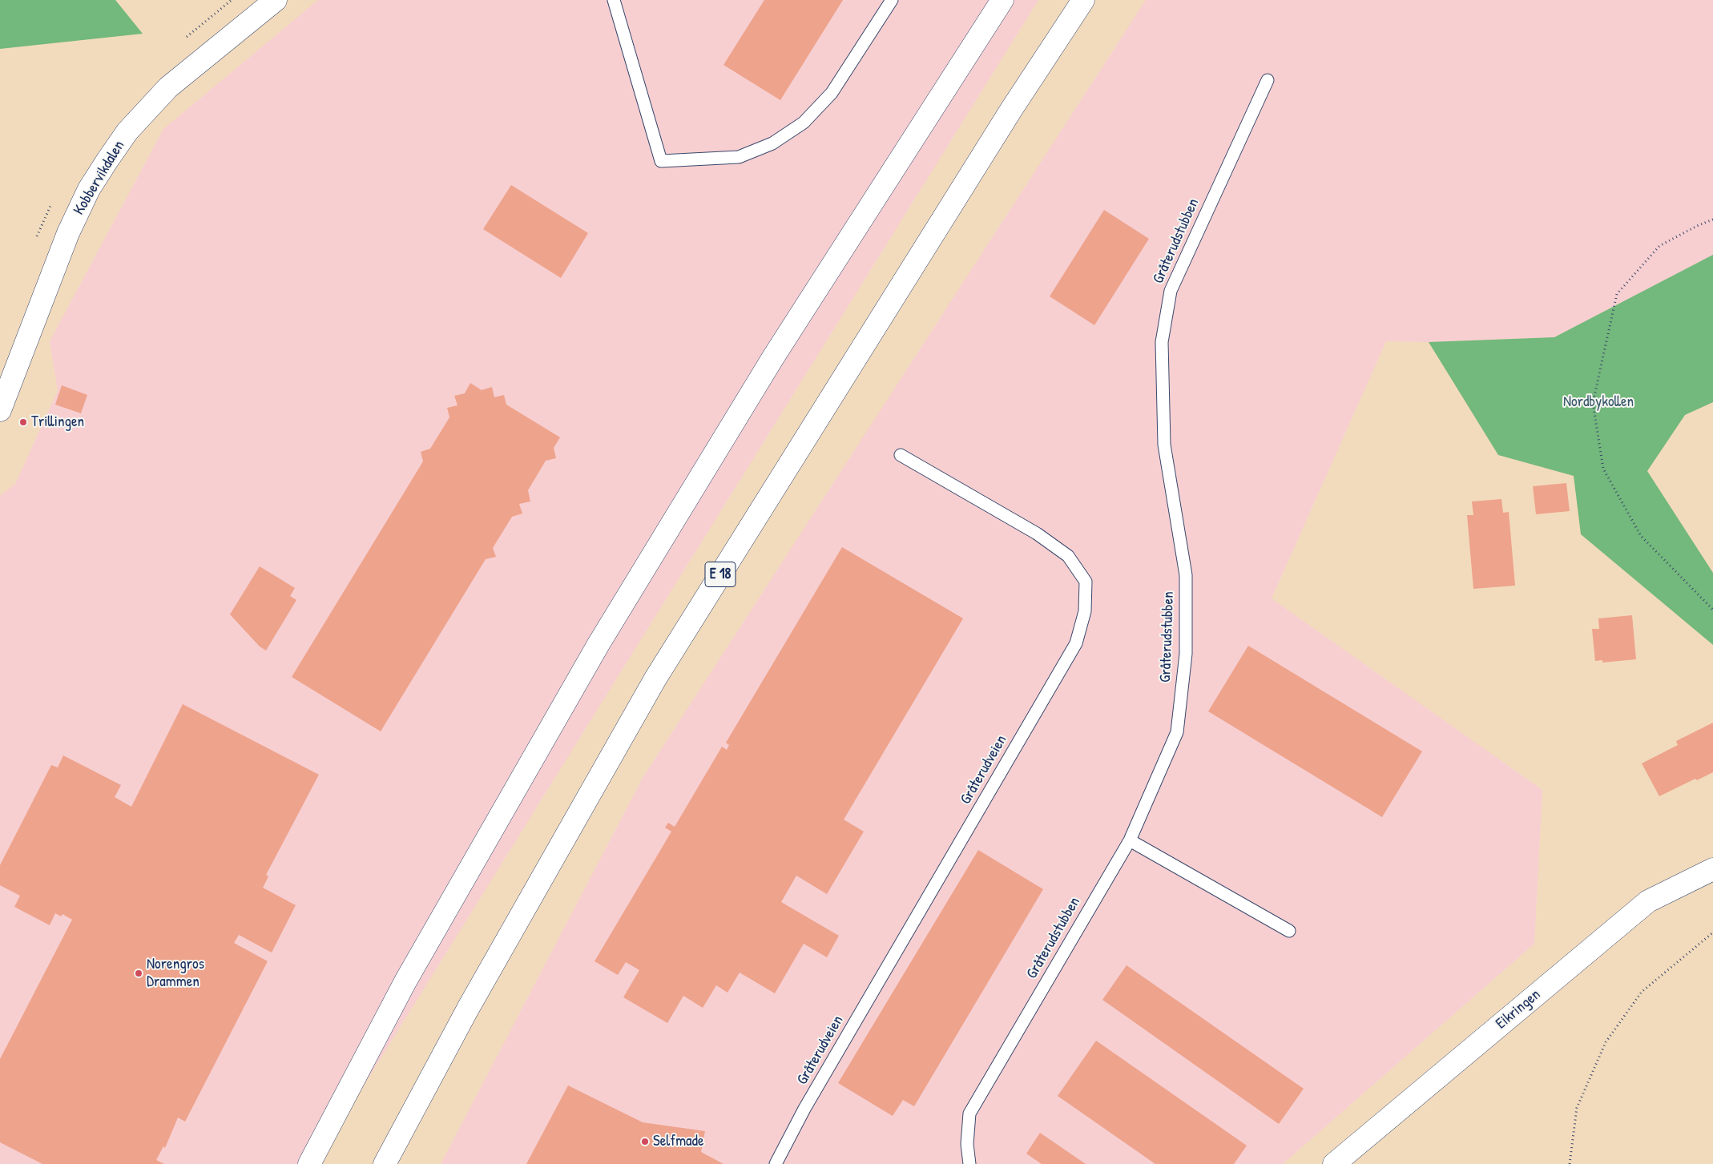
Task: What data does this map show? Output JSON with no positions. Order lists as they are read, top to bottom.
{
  "streets": {
    "main road": ["Kobbervikdalen", "E 18", "Eikringen"],
    "lane": ["Gråterudstubben", "Gråterudveien"]
  },
  "parks": ["Nordbykollen"],
  "places": ["Trillingen", "Norengros Drammen", "Selfmade"]
}
